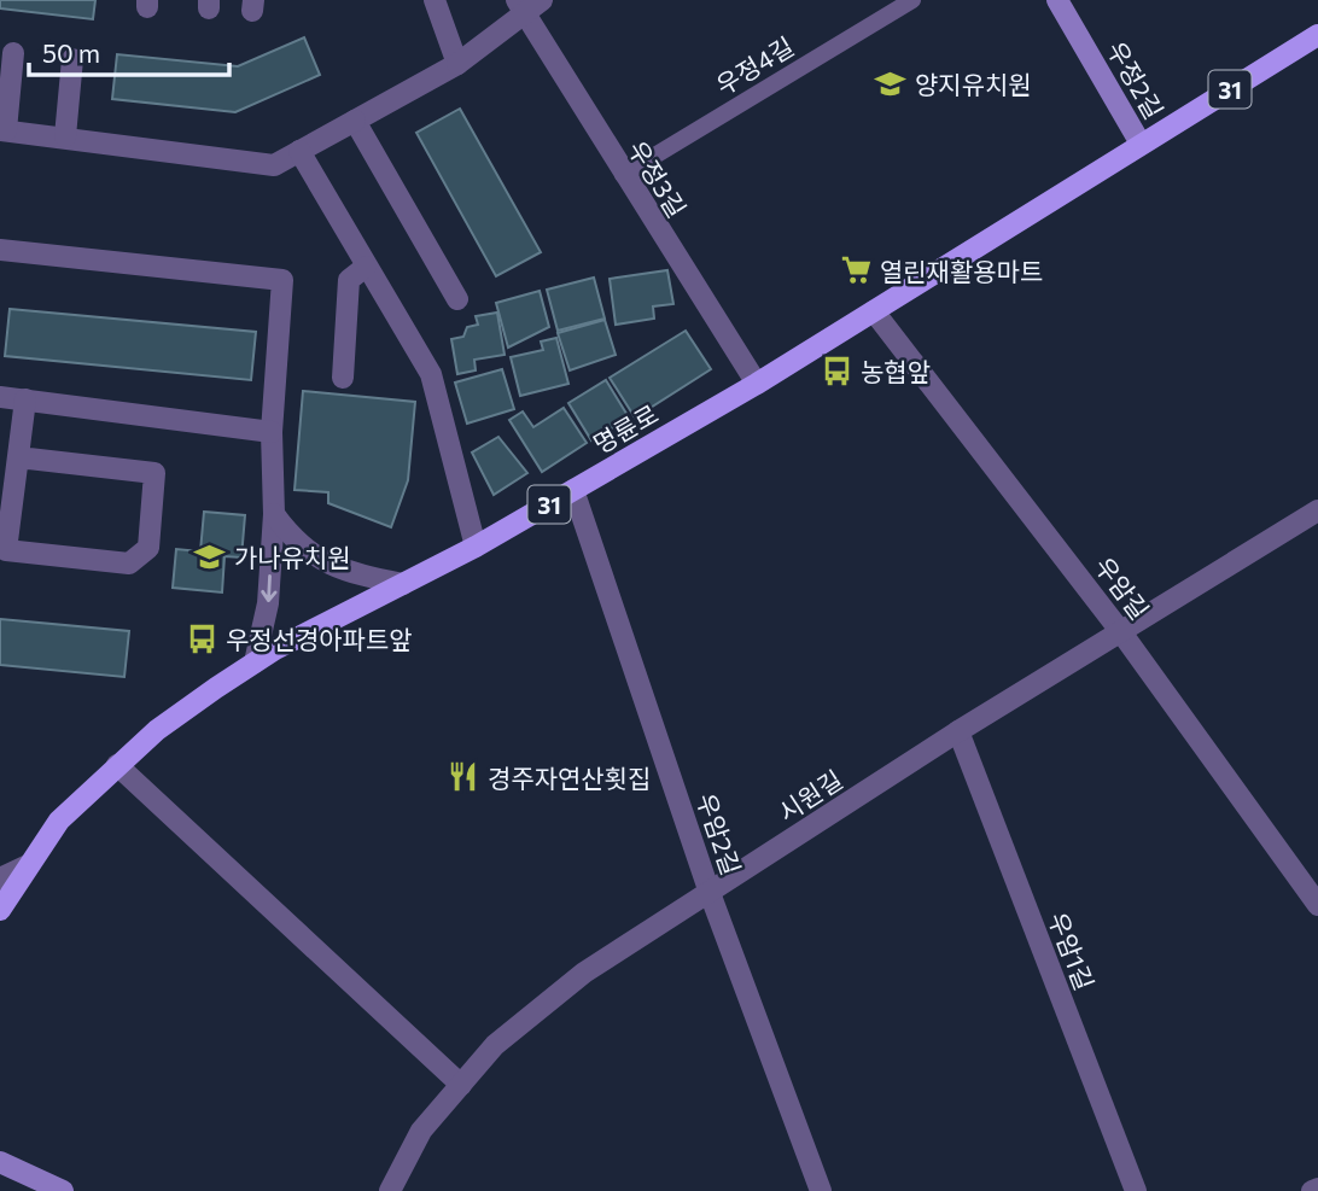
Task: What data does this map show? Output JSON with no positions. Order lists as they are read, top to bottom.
{
  "streets": {
    "main road": ["31", "명륜로"],
    "street": [
      "우정2길",
      "우정3길",
      "우암길",
      "시원길",
      "우암2길",
      "우암1길"
    ],
    "lane": ["우정4길"]
  },
  "crossings": [
    ["우정4길", "우정3길"],
    ["우정2길", "명륜로"],
    ["우정3길", "명륜로"],
    ["명륜로", "우암길"],
    ["명륜로", "우암2길"],
    ["우암길", "시원길"],
    ["시원길", "우암2길"],
    ["시원길", "우암1길"]
  ],
  "places": {
    "school or university": ["양지유치원", "가나유치원"],
    "supermarket": ["열린재활용마트"],
    "bus stop": ["농협앞", "우정선경아파트앞"],
    "restaurant": ["경주자연산횟집"]
  },
  "scale_bar": "50 m"
}
